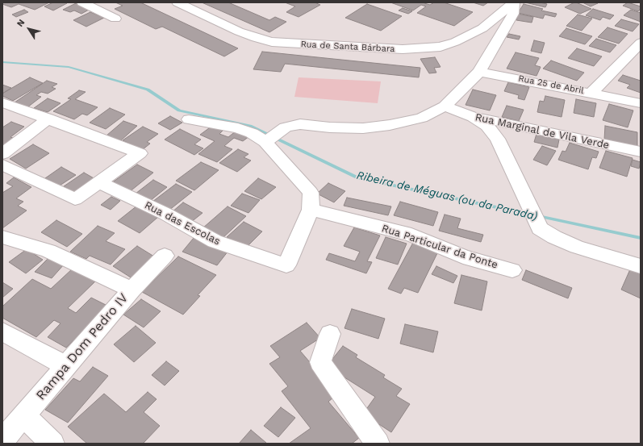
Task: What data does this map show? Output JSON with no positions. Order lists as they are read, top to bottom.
{
  "streets": {
    "street": [
      "Rua de Santa Bárbara",
      "Rua 25 de Abril",
      "Rua Marginal de Vila Verde",
      "Rua das Escolas",
      "Rua Particular da Ponte",
      "Rampa Dom Pedro IV"
    ]
  },
  "crossings": [
    ["Rua das Escolas", "Rua Particular da Ponte"]
  ],
  "water": ["Ribeira de Méguas (ou da Parada)"],
  "north": "top left"
}
